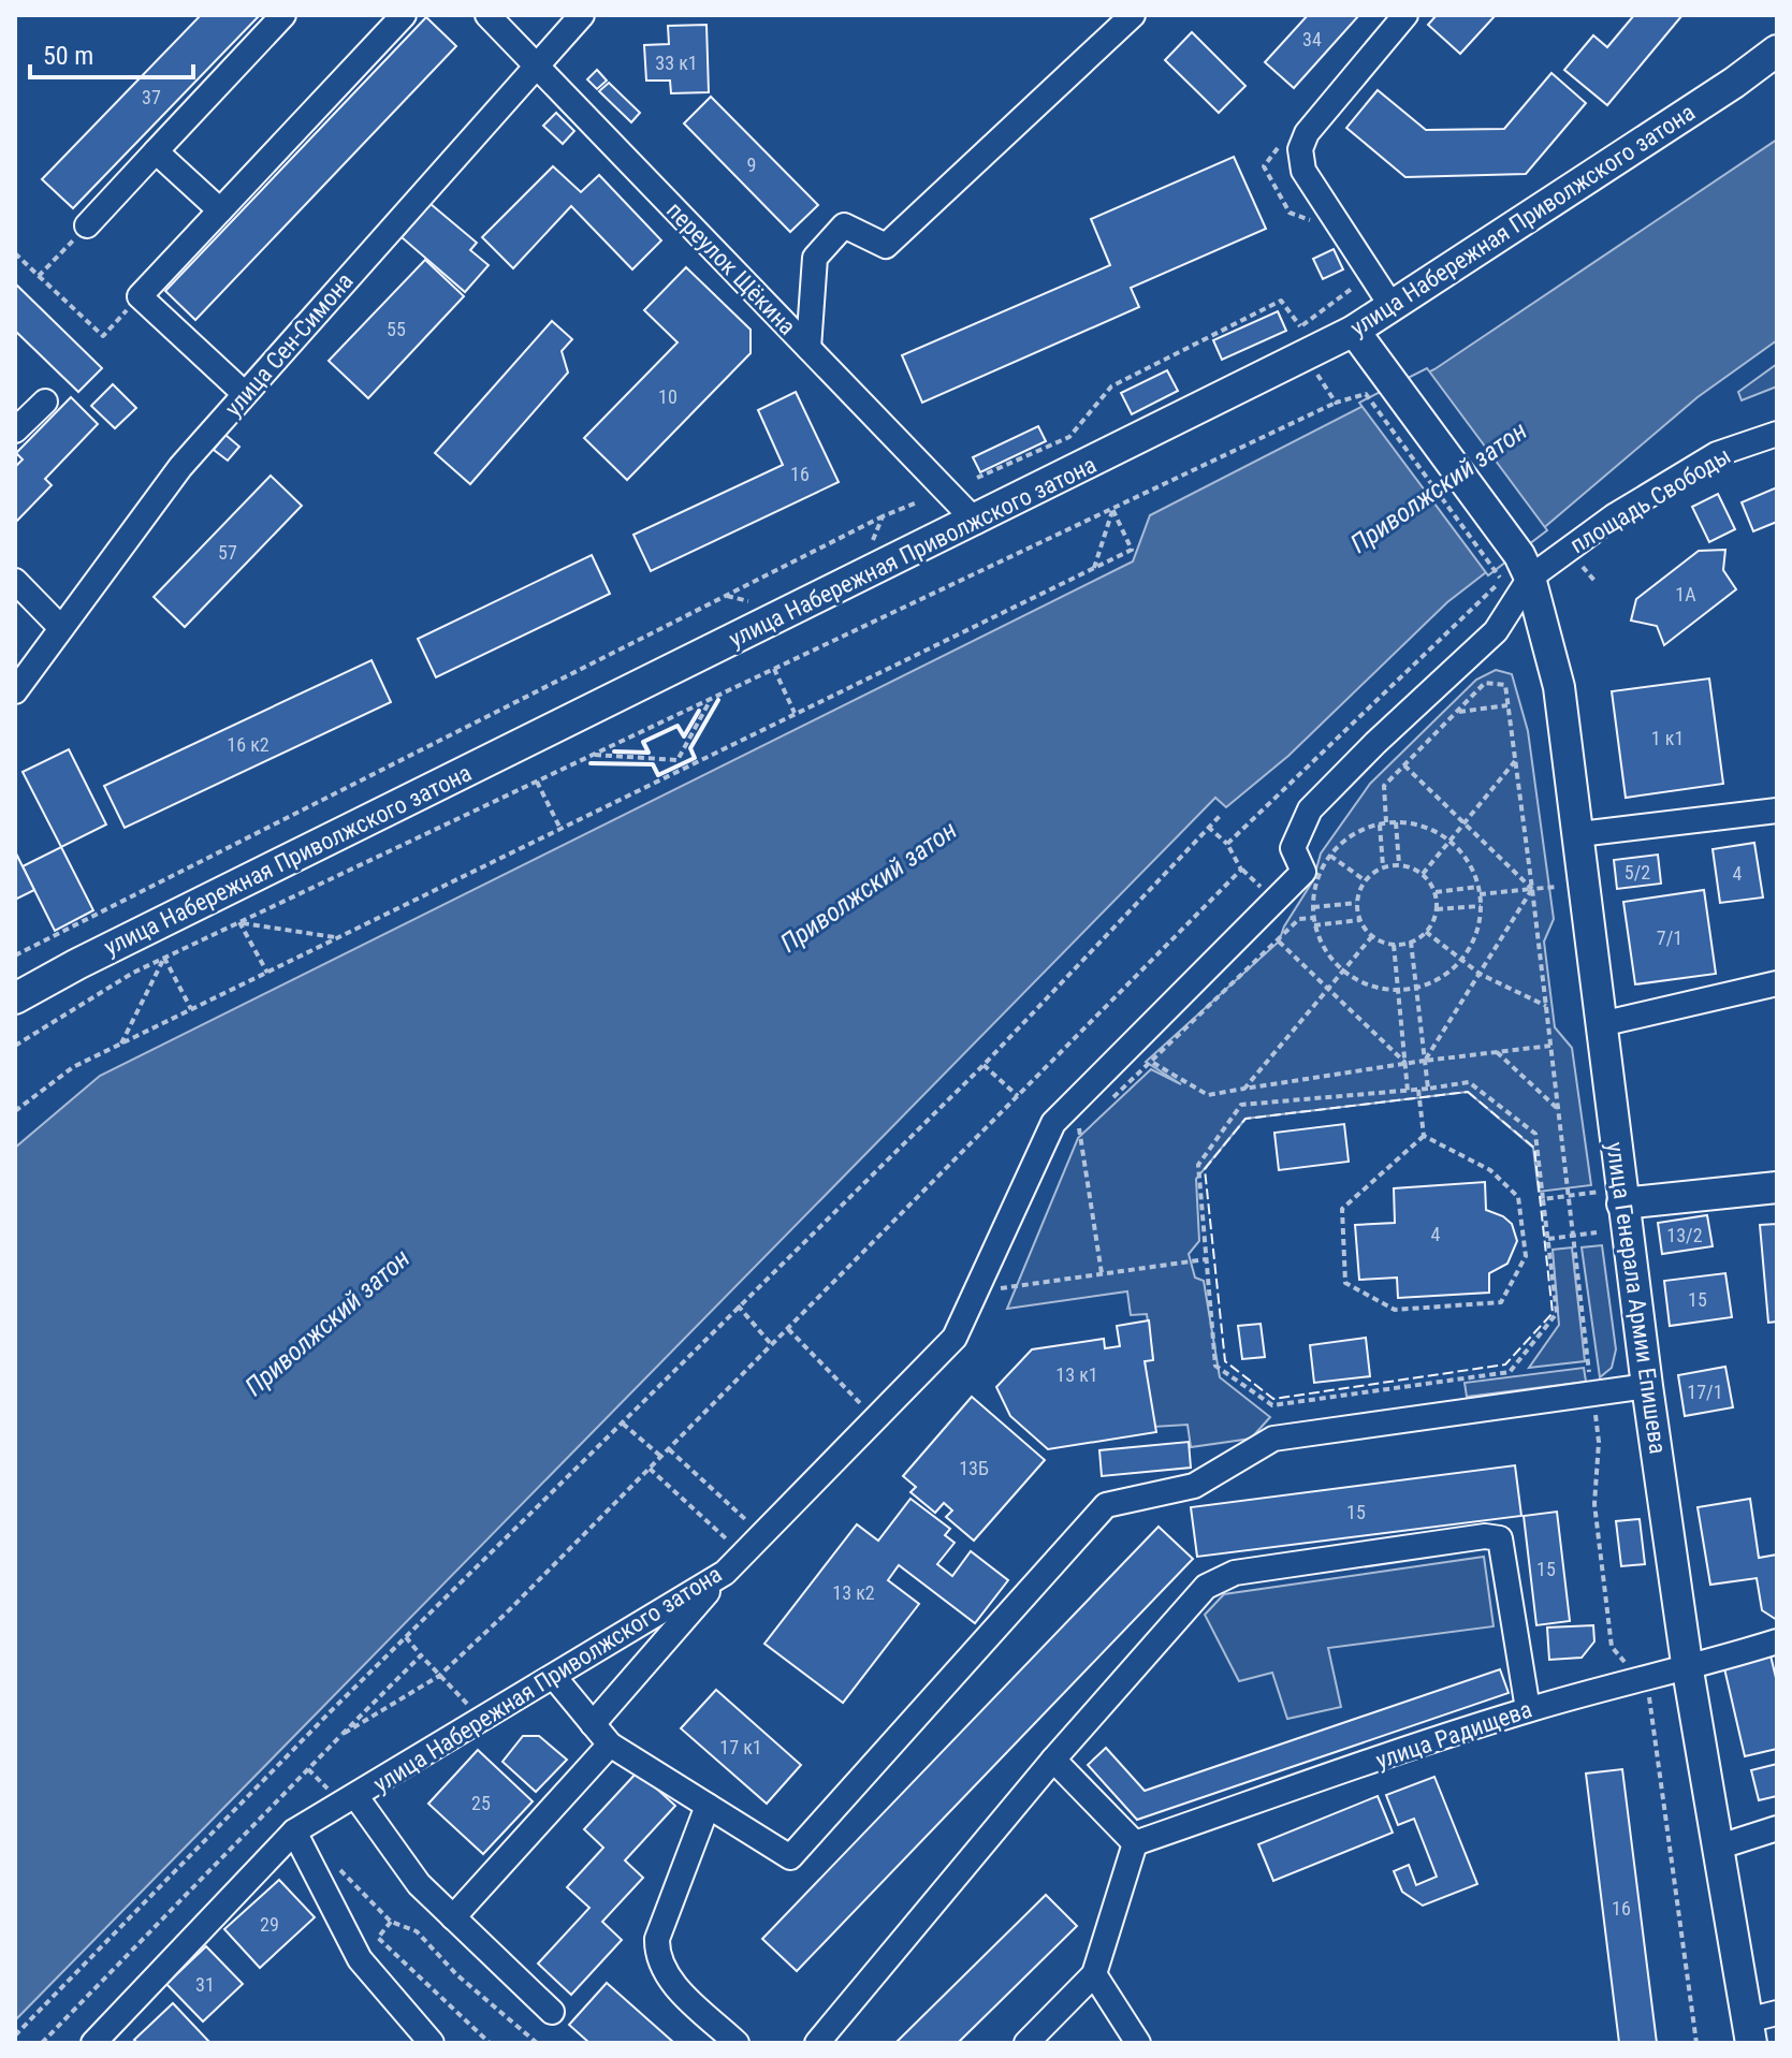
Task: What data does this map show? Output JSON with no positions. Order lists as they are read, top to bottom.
{
  "streets": {
    "main road": ["улица Набережная Приволжского затона", "улица Генерала Армии Епишева"],
    "street": [
      "переулок Щёкина",
      "улица Сен-Симона",
      "площадь Свободы",
      "улица Радищева"
    ]
  },
  "crossings": [
    ["улица Набережная Приволжского затона", "переулок Щёкина"],
    ["улица Набережная Приволжского затона", "площадь Свободы"],
    ["улица Набережная Приволжского затона", "улица Генерала Армии Епишева"],
    ["переулок Щёкина", "улица Сен-Симона"],
    ["площадь Свободы", "улица Генерала Армии Епишева"],
    ["улица Генерала Армии Епишева", "улица Радищева"]
  ],
  "water": ["Приволжский затон"],
  "house_numbers": [
    "34",
    "33 к1",
    "37",
    "9",
    "55",
    "10",
    "16",
    "57",
    "1А",
    "1 к1",
    "16 к2",
    "5/2",
    "4",
    "7/1",
    "4",
    "13/2",
    "15",
    "13 к1",
    "17/1",
    "13Б",
    "15",
    "15",
    "13 к2",
    "17 к1",
    "25",
    "16",
    "29",
    "31"
  ],
  "scale_bar": "50 m"
}
